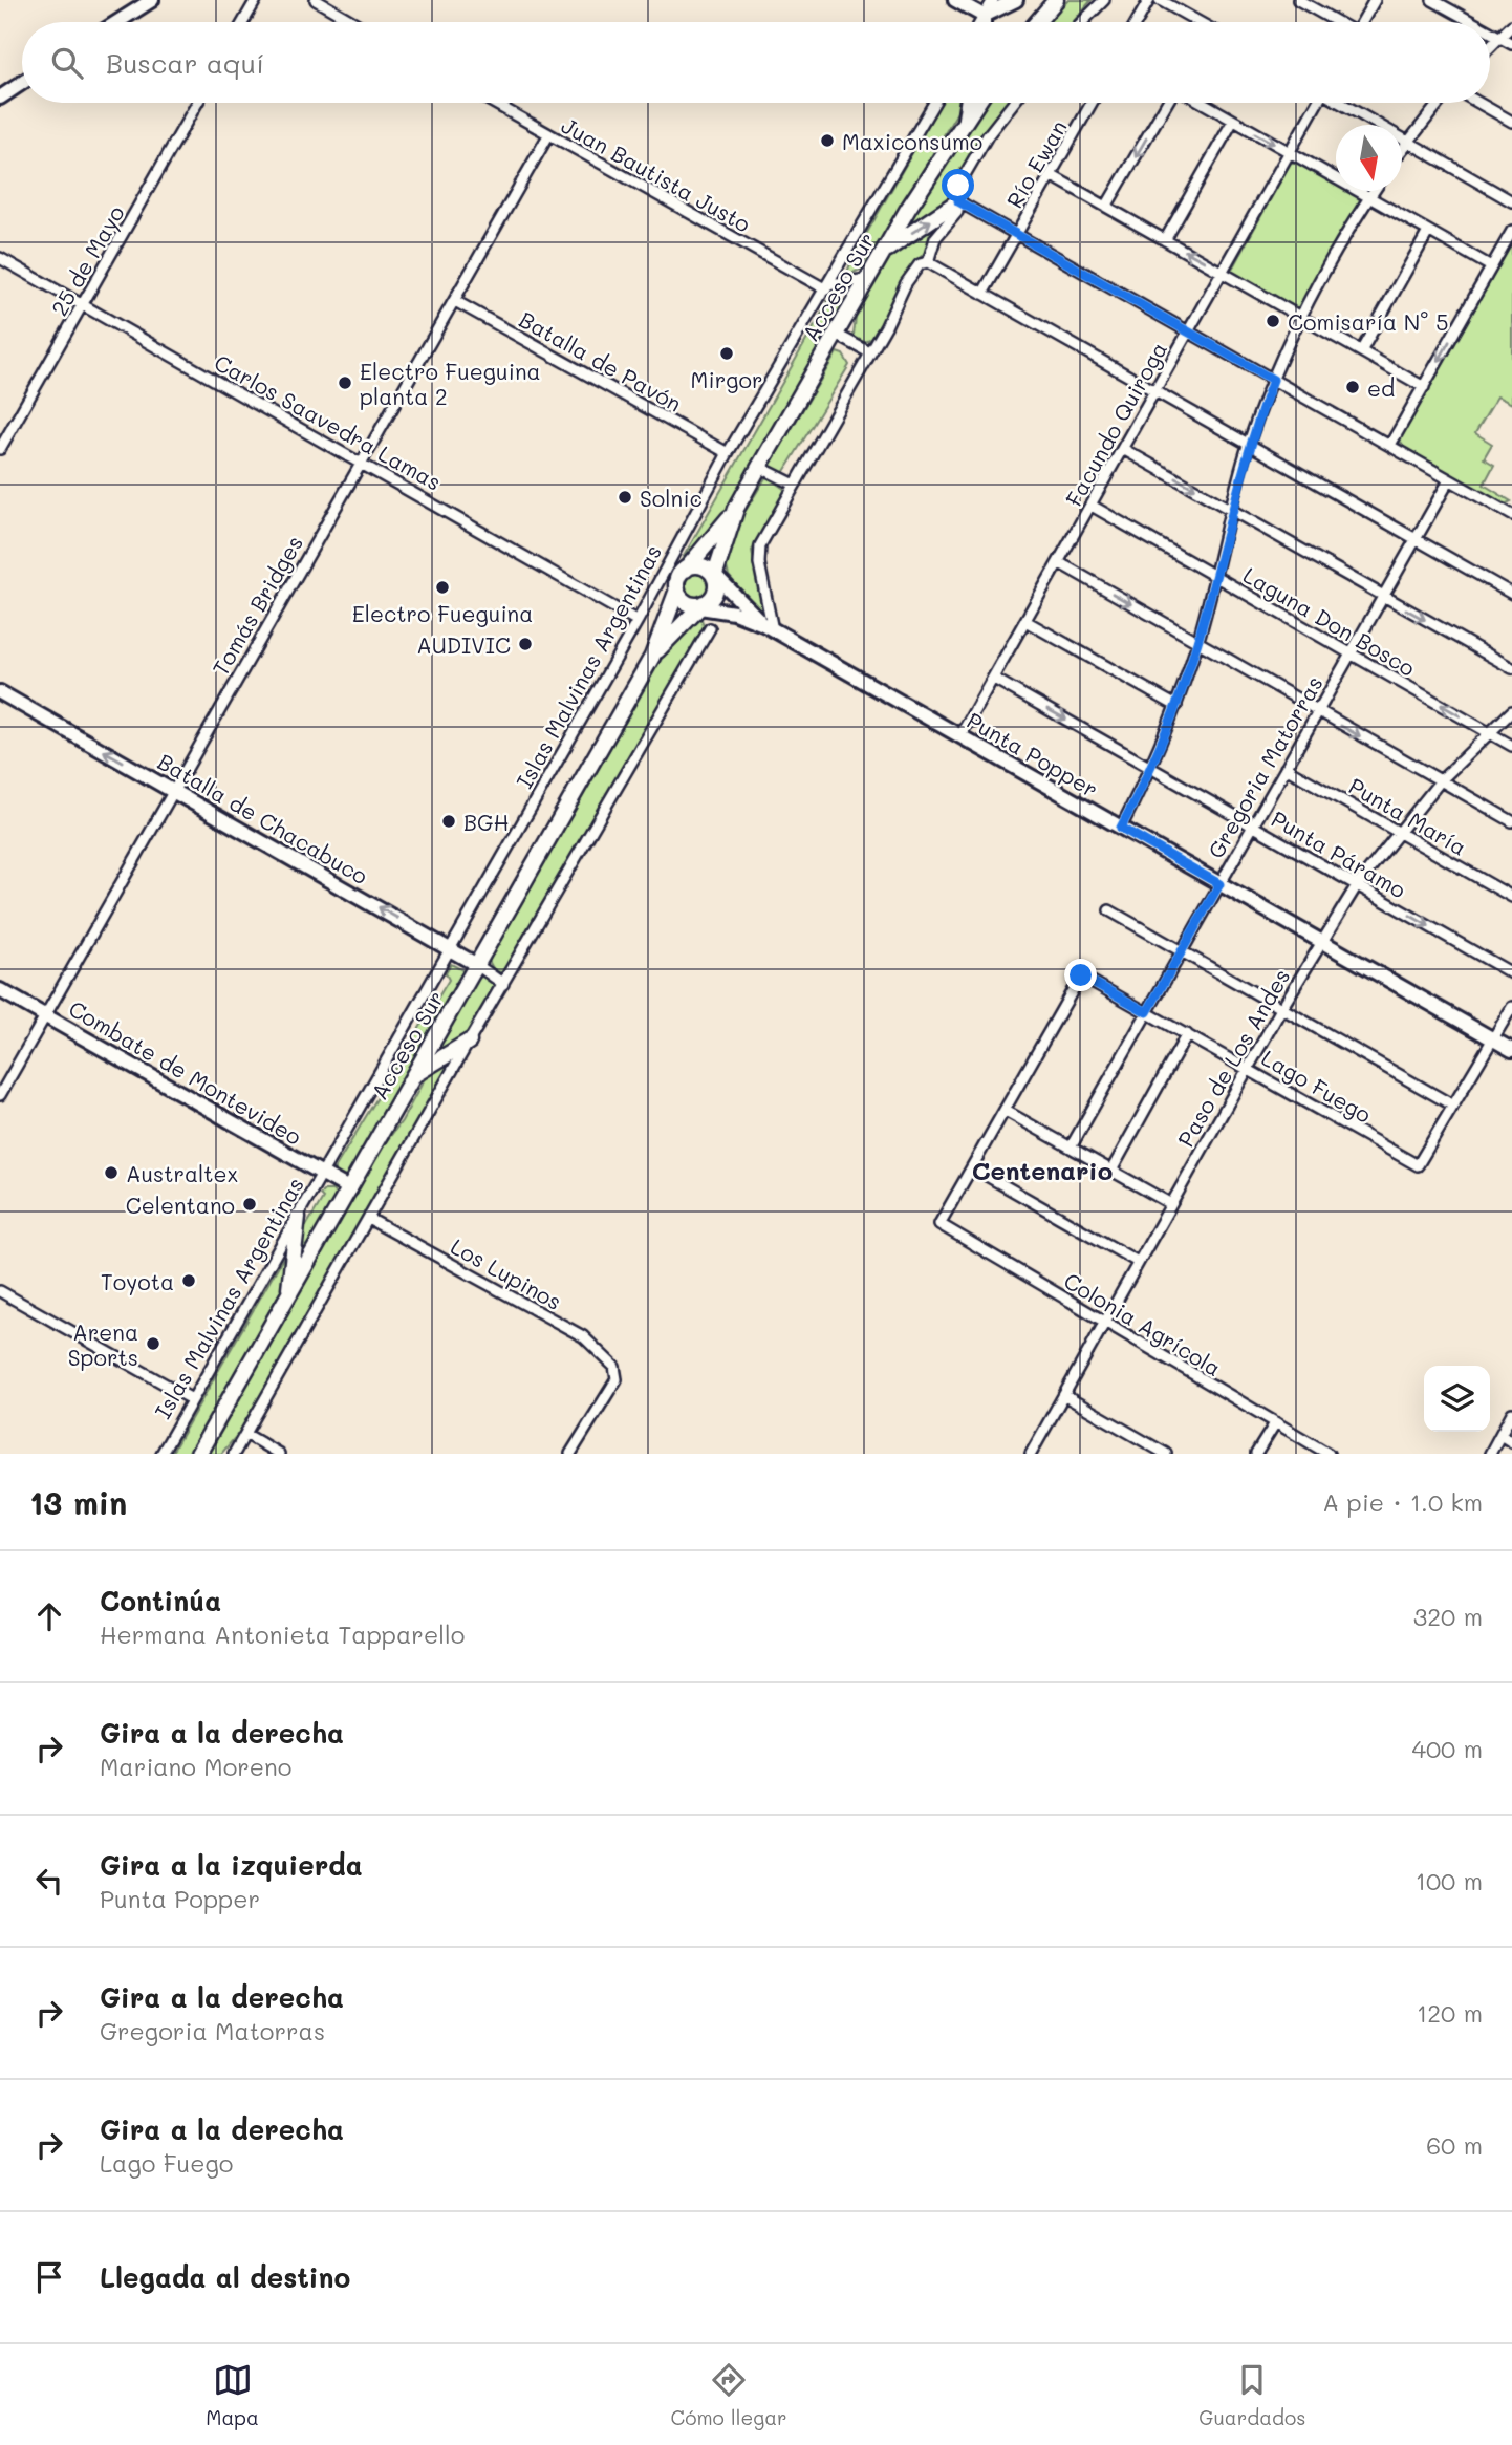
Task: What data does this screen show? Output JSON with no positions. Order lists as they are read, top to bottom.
{
  "streets": {
    "main road": ["Acceso Sur"],
    "street": [
      "Río Ewan",
      "Juan Bautista Justo",
      "25 de Mayo",
      "Batalla de Pavón",
      "Carlos Saavedra Lamas",
      "Facundo Quiroga",
      "Tomás Bridges",
      "Laguna Don Bosco",
      "Islas Malvinas Argentinas",
      "Punta Popper",
      "Gregoria Matorras",
      "Punta María",
      "Batalla de Chacabuco",
      "Punta Páramo",
      "Paso de Los Andes",
      "Combate de Montevideo",
      "Lago Fuego",
      "Los Lupinos",
      "Colonia Agrícola"
    ]
  },
  "crossings": [
    ["Juan Bautista Justo", "Tomás Bridges"],
    ["Juan Bautista Justo", "Islas Malvinas Argentinas"],
    ["25 de Mayo", "Carlos Saavedra Lamas"],
    ["Acceso Sur", "Punta Popper"],
    ["Acceso Sur", "Batalla de Chacabuco"],
    ["Acceso Sur", "Combate de Montevideo"],
    ["Batalla de Pavón", "Tomás Bridges"],
    ["Batalla de Pavón", "Islas Malvinas Argentinas"],
    ["Carlos Saavedra Lamas", "Tomás Bridges"],
    ["Carlos Saavedra Lamas", "Islas Malvinas Argentinas"],
    ["Facundo Quiroga", "Laguna Don Bosco"],
    ["Facundo Quiroga", "Punta Popper"],
    ["Facundo Quiroga", "Punta Páramo"],
    ["Tomás Bridges", "Batalla de Chacabuco"],
    ["Tomás Bridges", "Combate de Montevideo"],
    ["Laguna Don Bosco", "Gregoria Matorras"],
    ["Laguna Don Bosco", "Paso de Los Andes"],
    ["Islas Malvinas Argentinas", "Batalla de Chacabuco"],
    ["Islas Malvinas Argentinas", "Combate de Montevideo"],
    ["Punta Popper", "Gregoria Matorras"],
    ["Punta Popper", "Paso de Los Andes"],
    ["Gregoria Matorras", "Punta María"],
    ["Gregoria Matorras", "Punta Páramo"],
    ["Gregoria Matorras", "Lago Fuego"],
    ["Punta María", "Paso de Los Andes"],
    ["Punta Páramo", "Paso de Los Andes"],
    ["Paso de Los Andes", "Lago Fuego"],
    ["Paso de Los Andes", "Colonia Agrícola"]
  ],
  "one_way": ["Batalla de Chacabuco"],
  "districts": ["Centenario"],
  "places": [
    "Maxiconsumo",
    "Comisaría N° 5",
    "Mirgor",
    "Electro Fueguina planta 2",
    "ed",
    "Solnic",
    "Electro Fueguina",
    "AUDIVIC",
    "BGH",
    "Australtex",
    "Celentano",
    "Toyota",
    "Arena Sports"
  ],
  "north": "bottom",
  "page": {
    "search": "Buscar aquí",
    "heading": ["13 min", "A pie · 1.0 km"],
    "list": [
      ["Continúa", "Hermana Antonieta Tapparello", "320 m"],
      ["Gira a la derecha", "Mariano Moreno", "400 m"],
      ["Gira a la izquierda", "Punta Popper", "100 m"],
      ["Gira a la derecha", "Gregoria Matorras", "120 m"],
      ["Gira a la derecha", "Lago Fuego", "60 m"],
      "Llegada al destino"
    ],
    "nav": ["Mapa", "Cómo llegar", "Guardados"]
  }
}
